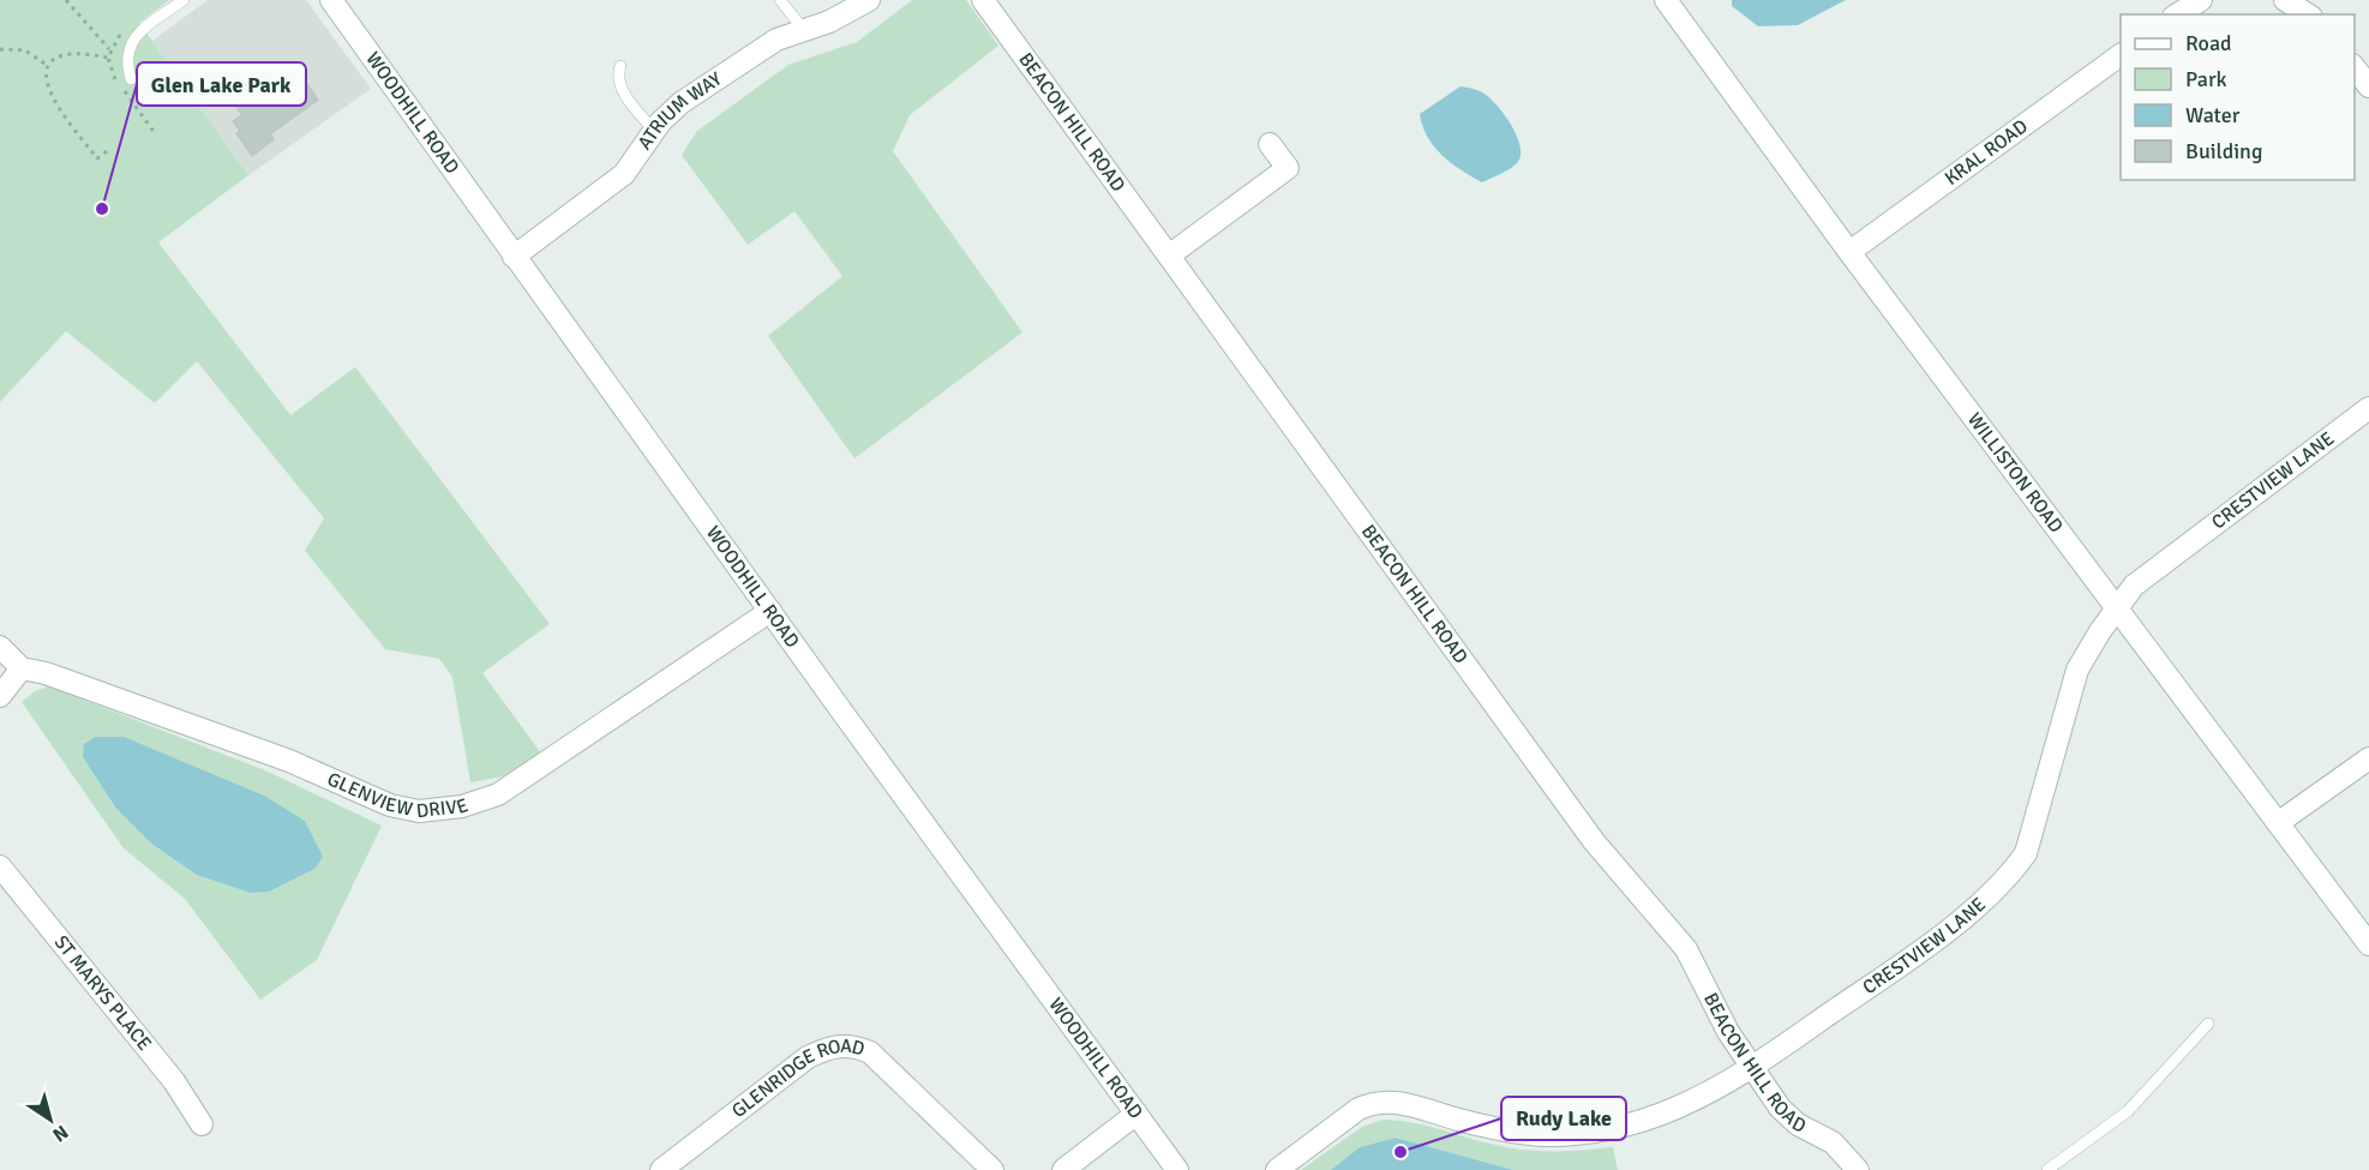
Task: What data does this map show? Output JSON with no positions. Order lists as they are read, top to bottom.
{
  "streets": {
    "street": [
      "WOODHILL ROAD",
      "ATRIUM WAY",
      "BEACON HILL ROAD",
      "KRAL ROAD",
      "WILLISTON ROAD",
      "CRESTVIEW LANE",
      "GLENVIEW DRIVE",
      "ST MARYS PLACE",
      "GLENRIDGE ROAD"
    ]
  },
  "crossings": [
    ["WOODHILL ROAD", "ATRIUM WAY"],
    ["WOODHILL ROAD", "GLENVIEW DRIVE"],
    ["BEACON HILL ROAD", "CRESTVIEW LANE"],
    ["KRAL ROAD", "WILLISTON ROAD"],
    ["WILLISTON ROAD", "CRESTVIEW LANE"]
  ],
  "places": ["Glen Lake Park", "Rudy Lake"],
  "legend": [
    "Road",
    "Park",
    "Water",
    "Building"
  ],
  "north": "bottom right"
}
